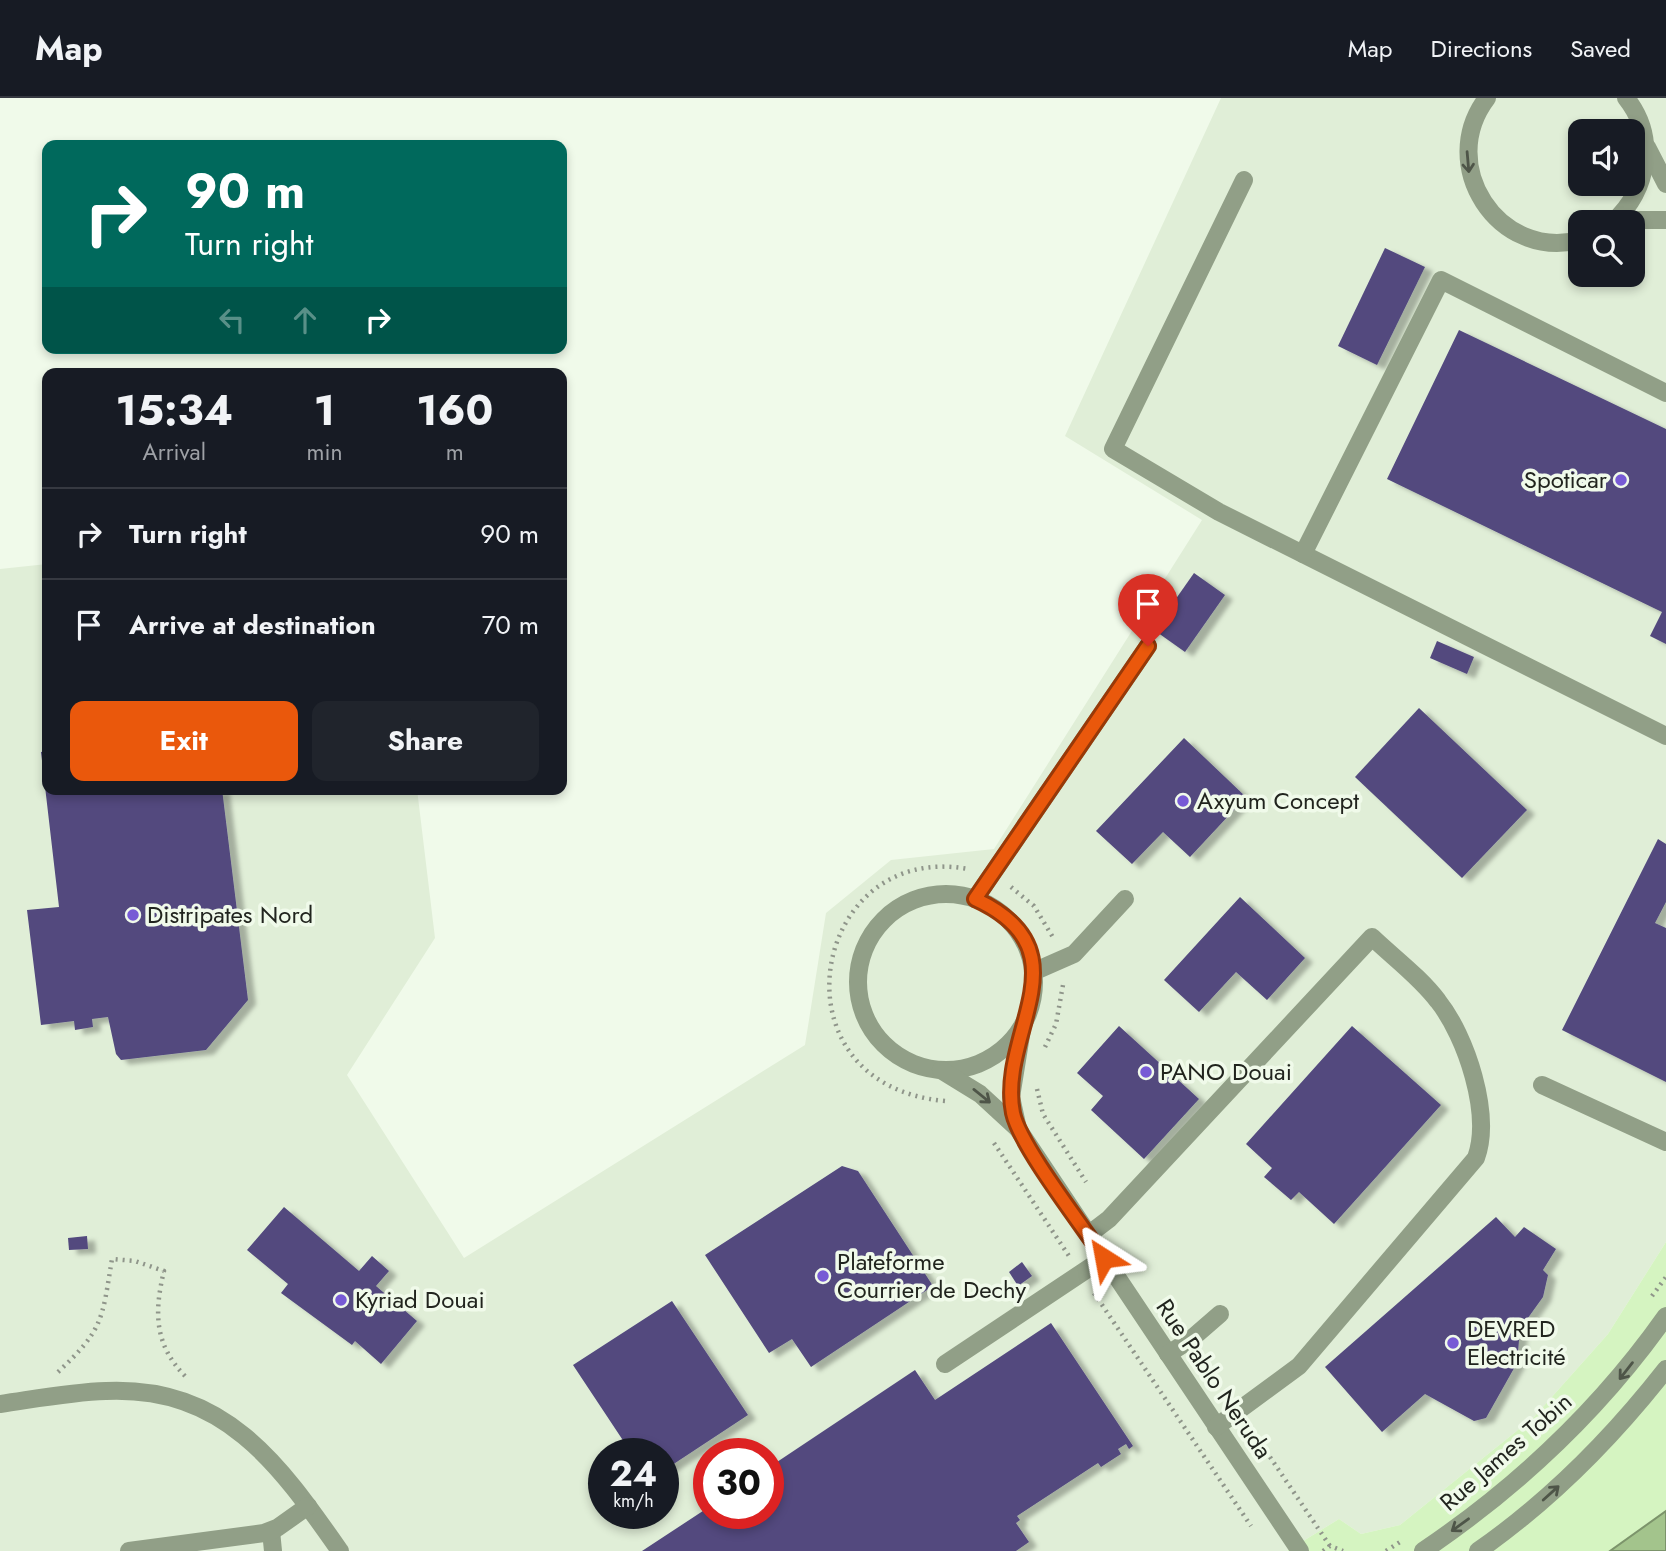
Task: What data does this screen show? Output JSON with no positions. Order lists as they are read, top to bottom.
{
  "streets": {
    "street": ["Rue Pablo Neruda", "Rue James Tobin"]
  },
  "places": [
    "Spoticar",
    "Axyum Concept",
    "Distripates Nord",
    "PANO Douai",
    "Plateforme Courrier de Dechy",
    "Kyriad Douai",
    "DEVRED Electricité"
  ],
  "page": {
    "header": "Map",
    "nav": ["Map", "Directions", "Saved"],
    "turn": ["90 m", "Turn right"],
    "eta": [
      "15:34",
      "Arrival",
      "1",
      "min",
      "160",
      "m"
    ],
    "list": [
      {
        "name": "Turn right",
        "value": "90 m"
      },
      {
        "name": "Arrive at destination",
        "value": "70 m"
      }
    ],
    "buttons": ["Exit", "Share"],
    "speed": "24 km/h",
    "limit": "30"
  }
}
